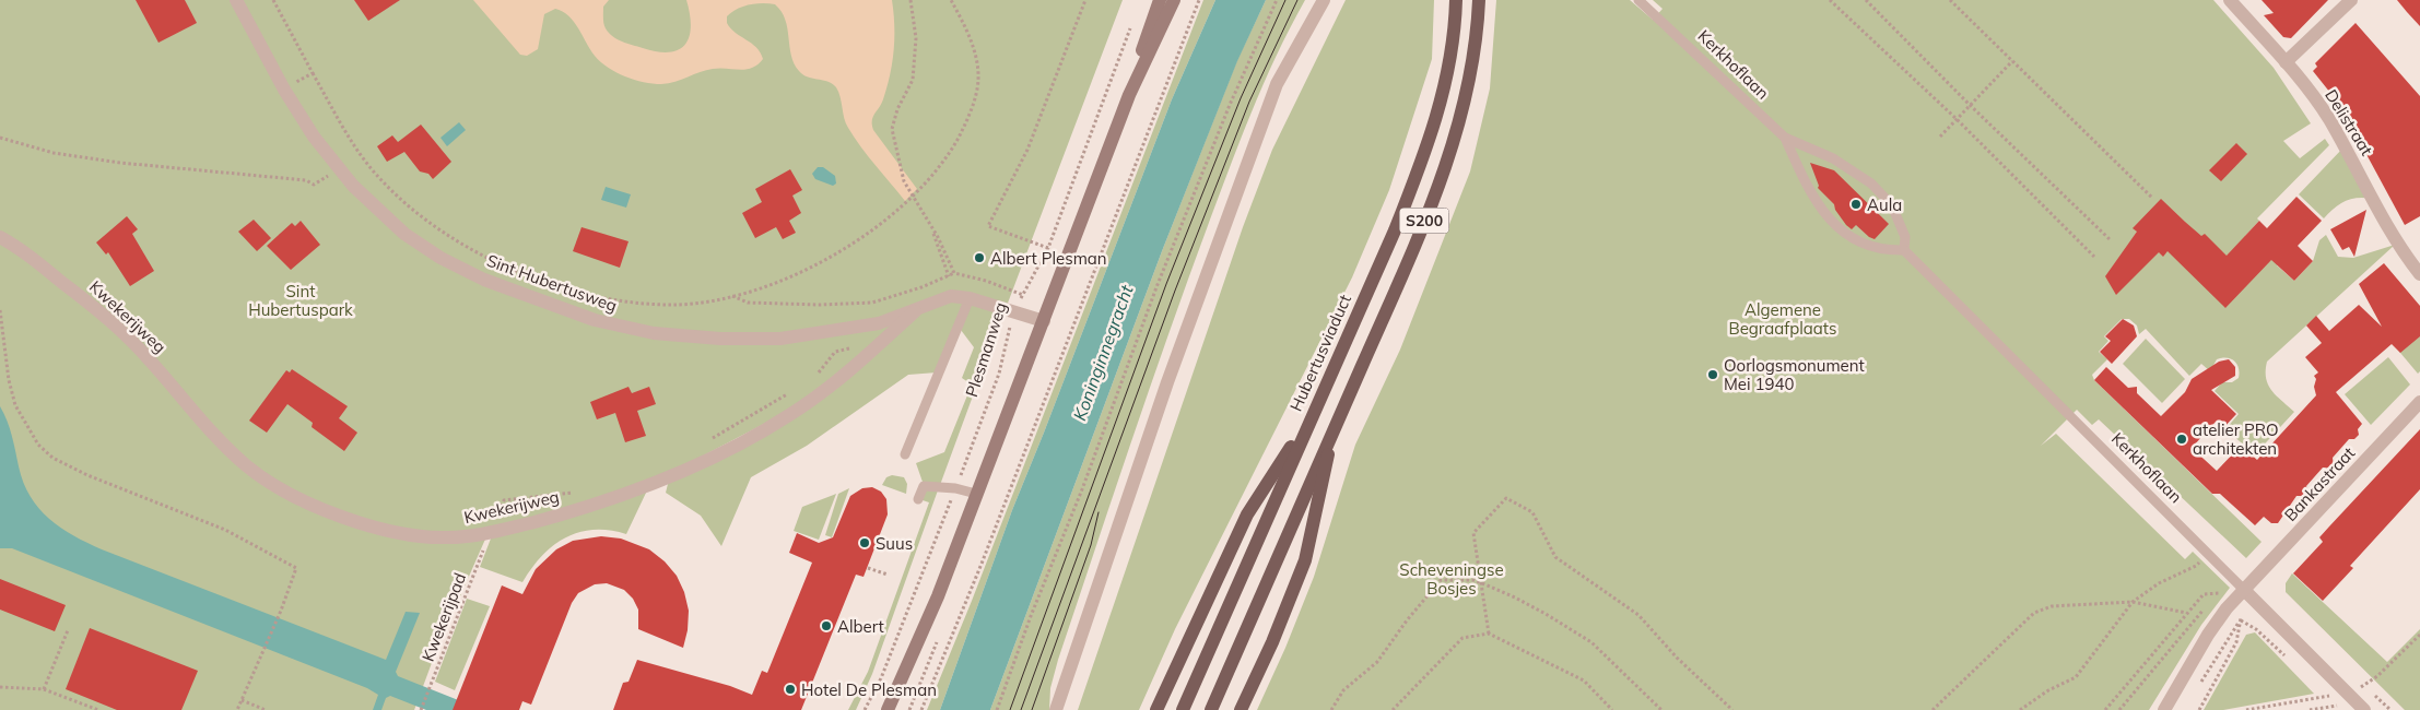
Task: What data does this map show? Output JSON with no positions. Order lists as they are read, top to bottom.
{
  "streets": {
    "main road": ["S200", "Hubertusviaduct"],
    "street": [
      "Kerkhoflaan",
      "Delistraat",
      "Sint Hubertusweg",
      "Kwekerijweg",
      "Bankastraat"
    ],
    "path": ["Plesmanweg", "Kwekerijpad"]
  },
  "crossings": [
    ["Kerkhoflaan", "Bankastraat"],
    ["Sint Hubertusweg", "Kwekerijweg"],
    ["Sint Hubertusweg", "Plesmanweg"],
    ["Kwekerijweg", "Kwekerijpad"]
  ],
  "water": ["Koninginnegracht"],
  "parks": ["Sint Hubertuspark", "Algemene Begraafplaats", "Scheveningse Bosjes"],
  "places": [
    "Aula",
    "Albert Plesman",
    "Oorlogsmonument Mei 1940",
    "atelier PRO architekten",
    "Suus",
    "Albert",
    "Hotel De Plesman"
  ]
}
